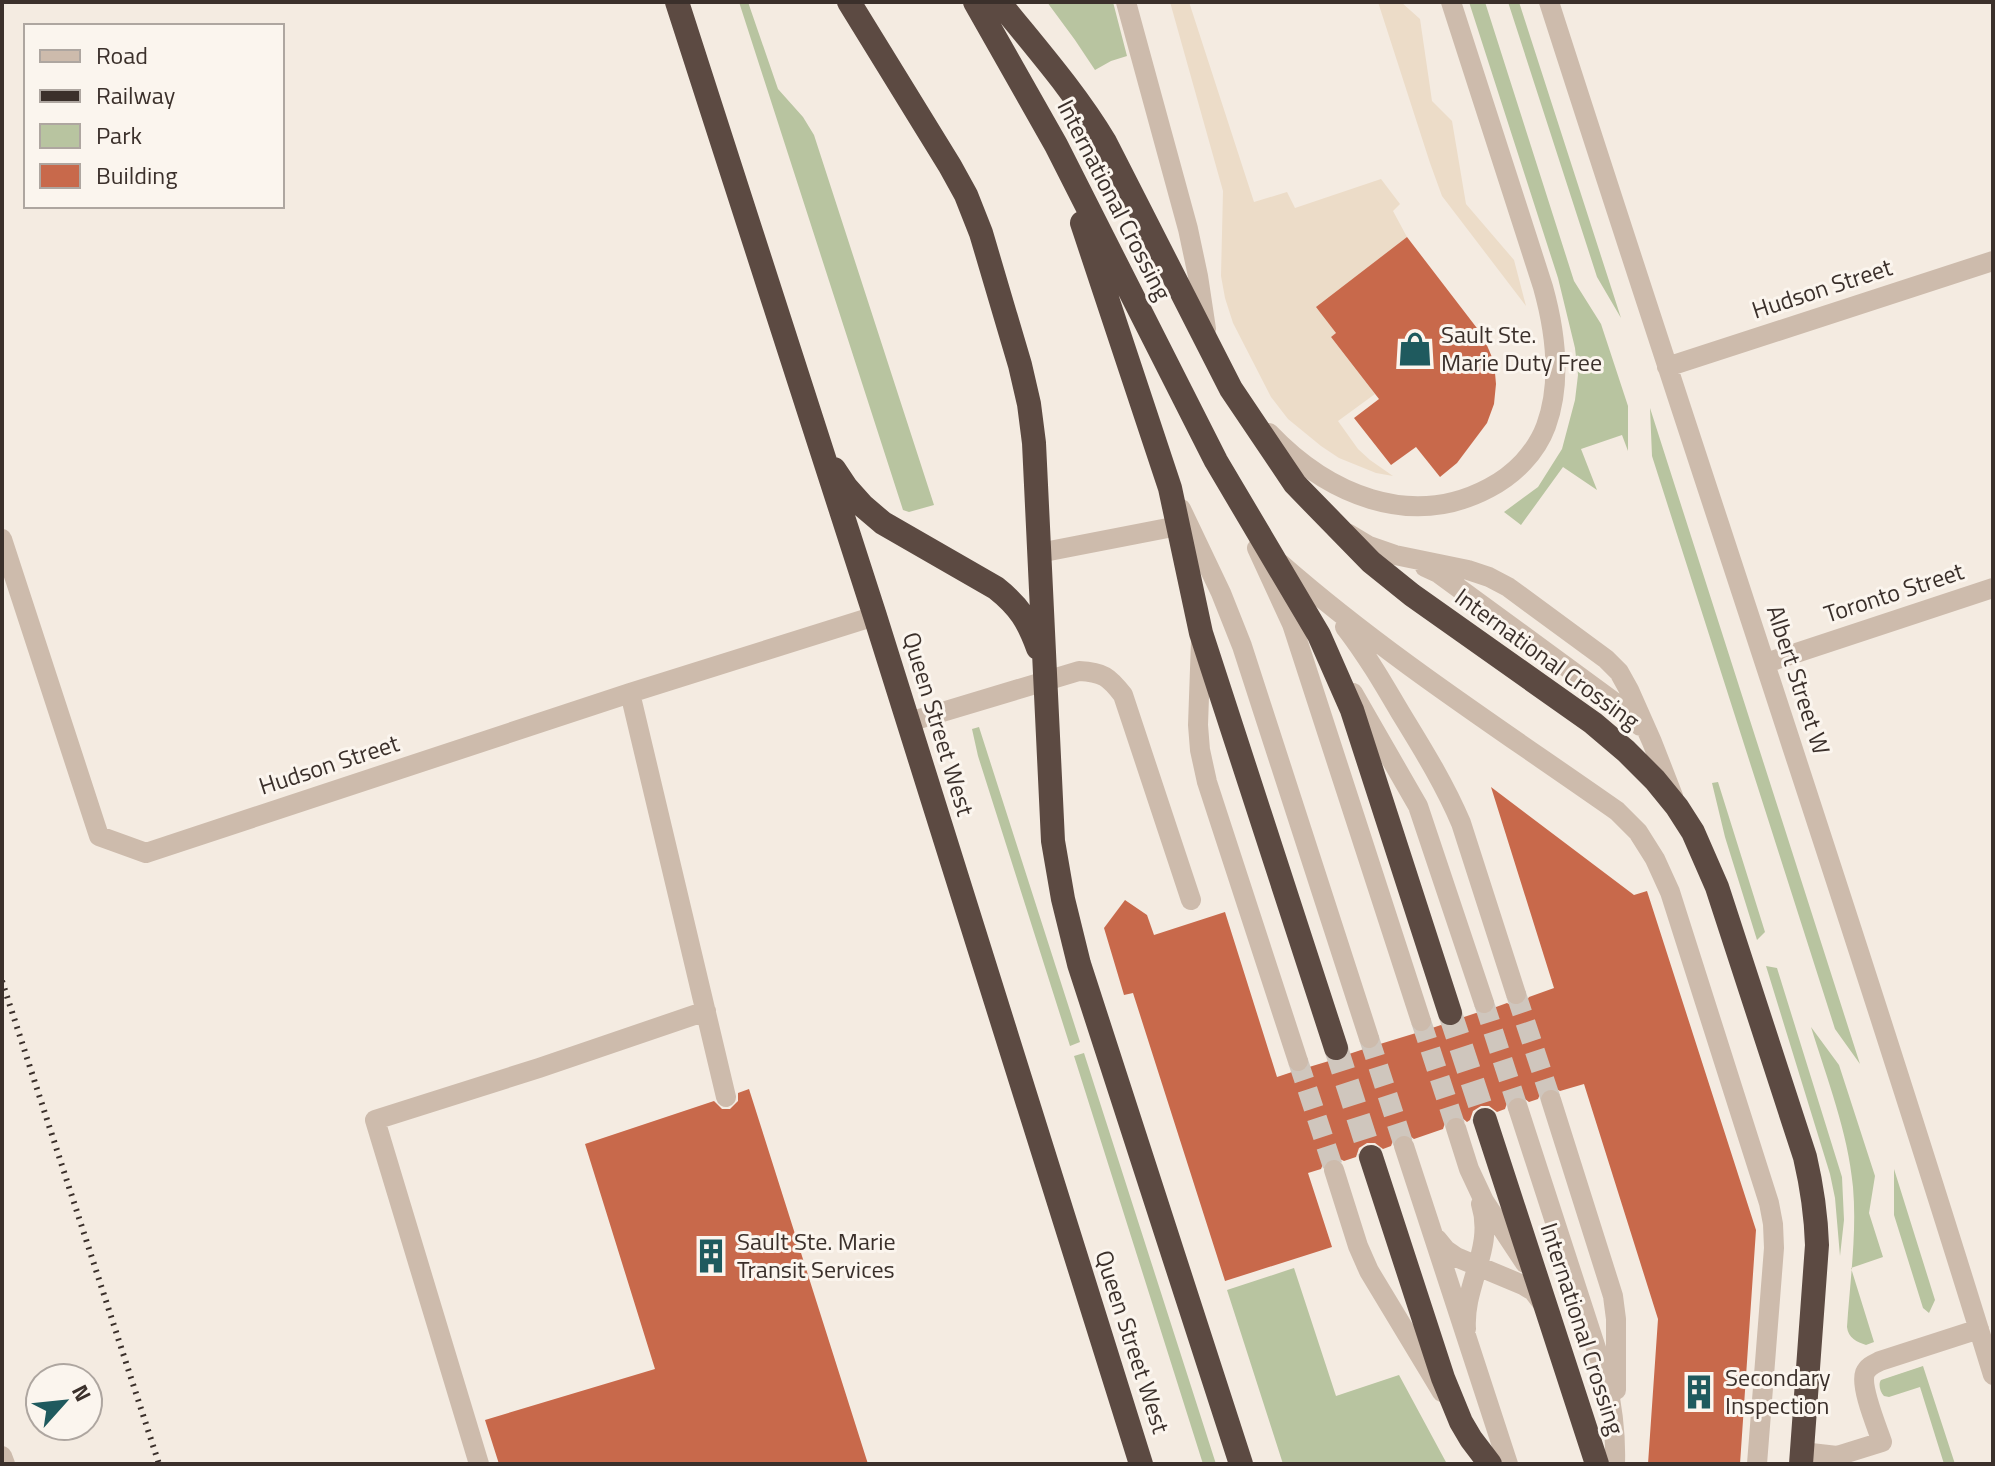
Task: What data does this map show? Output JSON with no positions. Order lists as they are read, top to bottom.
{
  "streets": {
    "highway": ["International Crossing", "Queen Street West"],
    "street": ["Hudson Street", "Toronto Street", "Albert Street W"]
  },
  "crossings": [
    ["Hudson Street", "Albert Street W"],
    ["Hudson Street", "Queen Street West"],
    ["Toronto Street", "Albert Street W"]
  ],
  "places": {
    "shop": ["Sault Ste. Marie Duty Free"],
    "building": ["Sault Ste. Marie Transit Services", "Secondary Inspection"]
  },
  "legend": [
    "Road",
    "Railway",
    "Park",
    "Building"
  ],
  "north": "top right"
}
